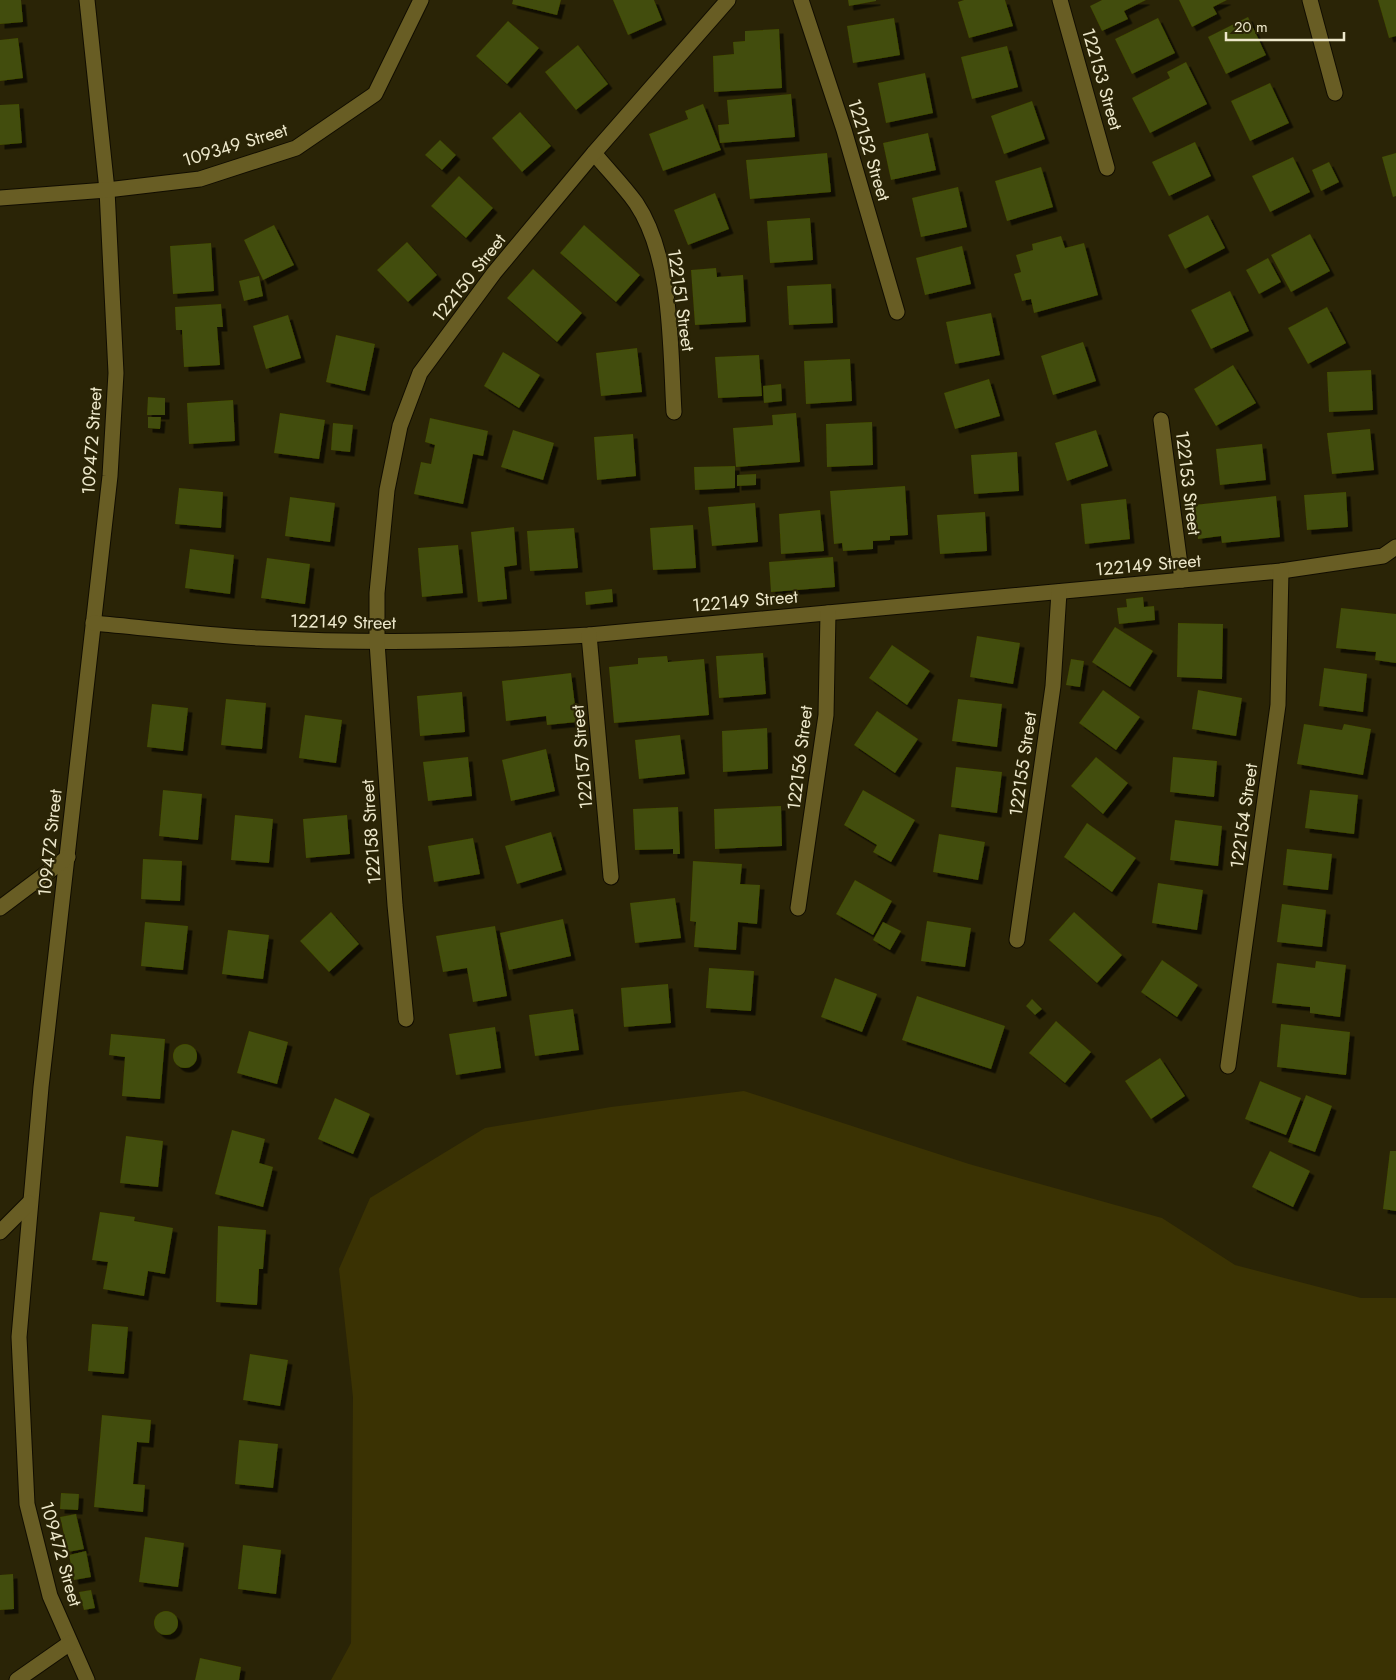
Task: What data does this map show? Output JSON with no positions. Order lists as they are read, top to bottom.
{
  "streets": {
    "street": [
      "122153 Street",
      "109349 Street",
      "122152 Street",
      "122150 Street",
      "122151 Street",
      "109472 Street",
      "122149 Street",
      "122157 Street",
      "122156 Street",
      "122155 Street",
      "122154 Street",
      "122158 Street"
    ]
  },
  "crossings": [
    ["122153 Street", "122149 Street"],
    ["109349 Street", "109472 Street"],
    ["122150 Street", "122151 Street"],
    ["122150 Street", "122149 Street"],
    ["122150 Street", "122158 Street"],
    ["109472 Street", "122149 Street"],
    ["122149 Street", "122157 Street"],
    ["122149 Street", "122156 Street"],
    ["122149 Street", "122155 Street"],
    ["122149 Street", "122154 Street"],
    ["122149 Street", "122158 Street"]
  ],
  "scale_bar": "20 m"
}
